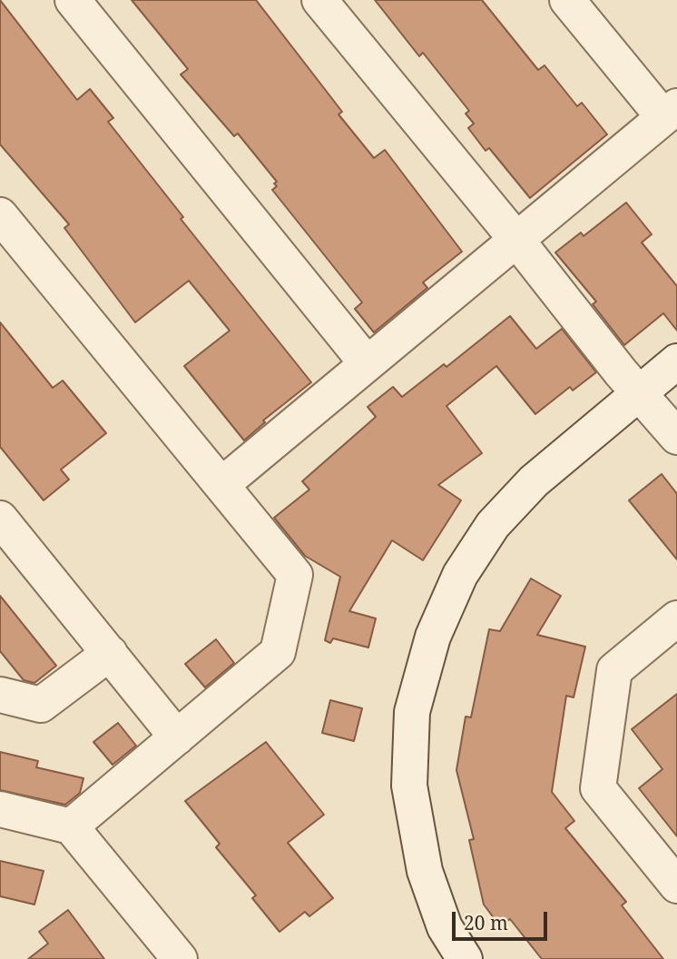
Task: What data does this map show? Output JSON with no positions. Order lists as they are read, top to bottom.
{
  "scale_bar": "20 m"
}
